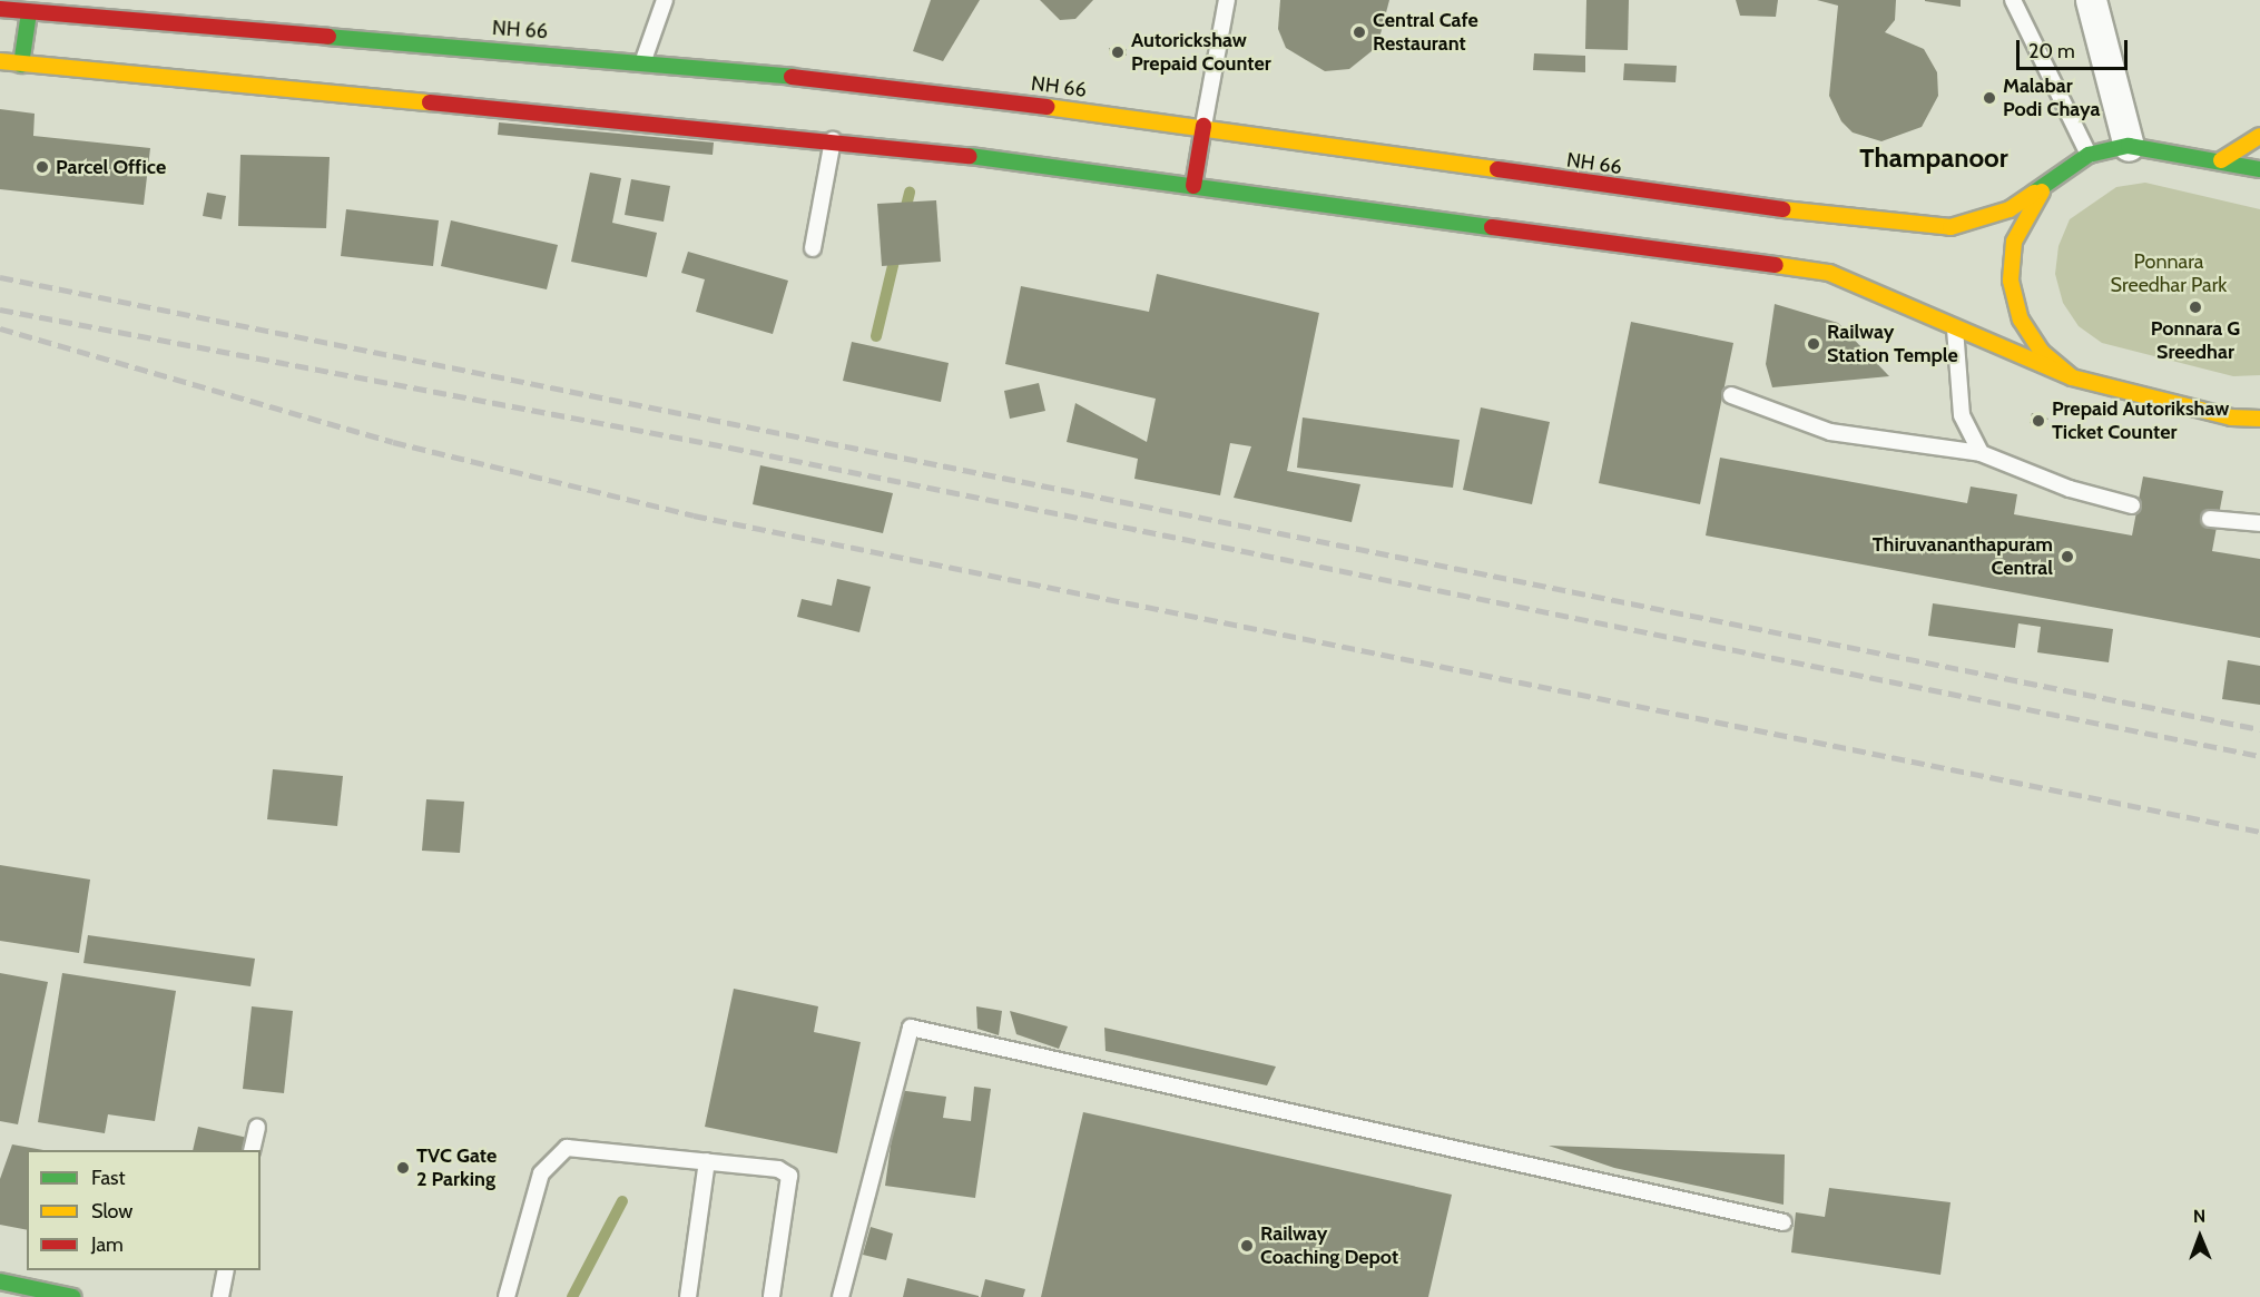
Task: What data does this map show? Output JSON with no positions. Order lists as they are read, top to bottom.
{
  "streets": {
    "main road": ["NH 66"]
  },
  "districts": ["Thampanoor"],
  "parks": ["Ponnara Sreedhar Park"],
  "places": [
    "Central Cafe Restaurant",
    "Autorickshaw Prepaid Counter",
    "Malabar Podi Chaya",
    "Parcel Office",
    "Ponnara G Sreedhar",
    "Railway Station Temple",
    "Prepaid Autorikshaw Ticket Counter",
    "Thiruvananthapuram Central",
    "TVC Gate 2 Parking",
    "Railway Coaching Depot"
  ],
  "legend": ["Fast", "Slow", "Jam"],
  "scale_bar": "20 m",
  "north": "top"
}
